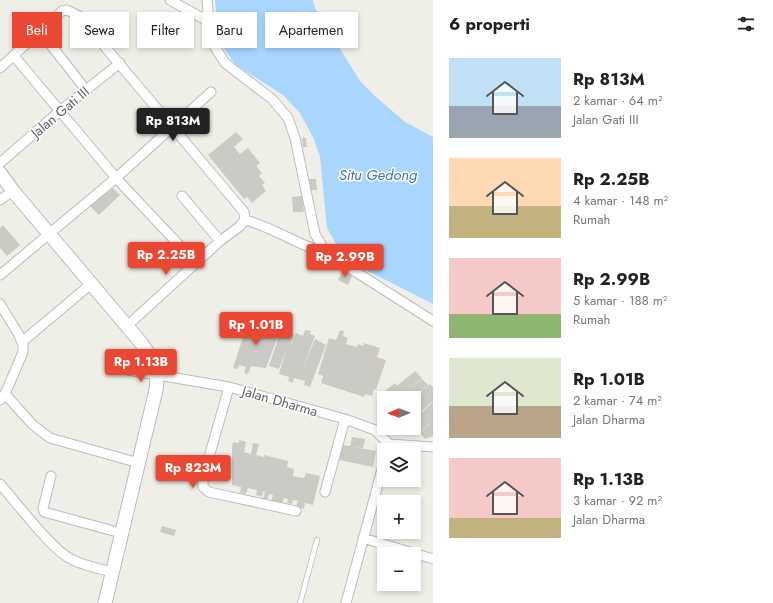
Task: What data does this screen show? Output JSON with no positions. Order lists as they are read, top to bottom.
{
  "streets": {
    "street": ["Jalan Gati III", "Jalan Dharma"]
  },
  "water": ["Situ Gedong"],
  "north": "left",
  "page": {
    "heading": "6 properti",
    "chip": [
      "Beli",
      "Sewa",
      "Filter",
      "Baru",
      "Apartemen"
    ],
    "list": [
      {
        "name": "Rp 813M",
        "note": "2 kamar · 64 m² · Jalan Gati III"
      },
      {
        "name": "Rp 2.25B",
        "note": "4 kamar · 148 m² · Rumah"
      },
      {
        "name": "Rp 2.99B",
        "note": "5 kamar · 188 m² · Rumah"
      },
      {
        "name": "Rp 1.01B",
        "note": "2 kamar · 74 m² · Jalan Dharma"
      },
      {
        "name": "Rp 1.13B",
        "note": "3 kamar · 92 m² · Jalan Dharma"
      }
    ],
    "price": [
      "Rp 813M",
      "Rp 2.25B",
      "Rp 2.99B",
      "Rp 1.01B",
      "Rp 1.13B",
      "Rp 823M"
    ],
    "map_buttons": ["+", "−"]
  }
}
